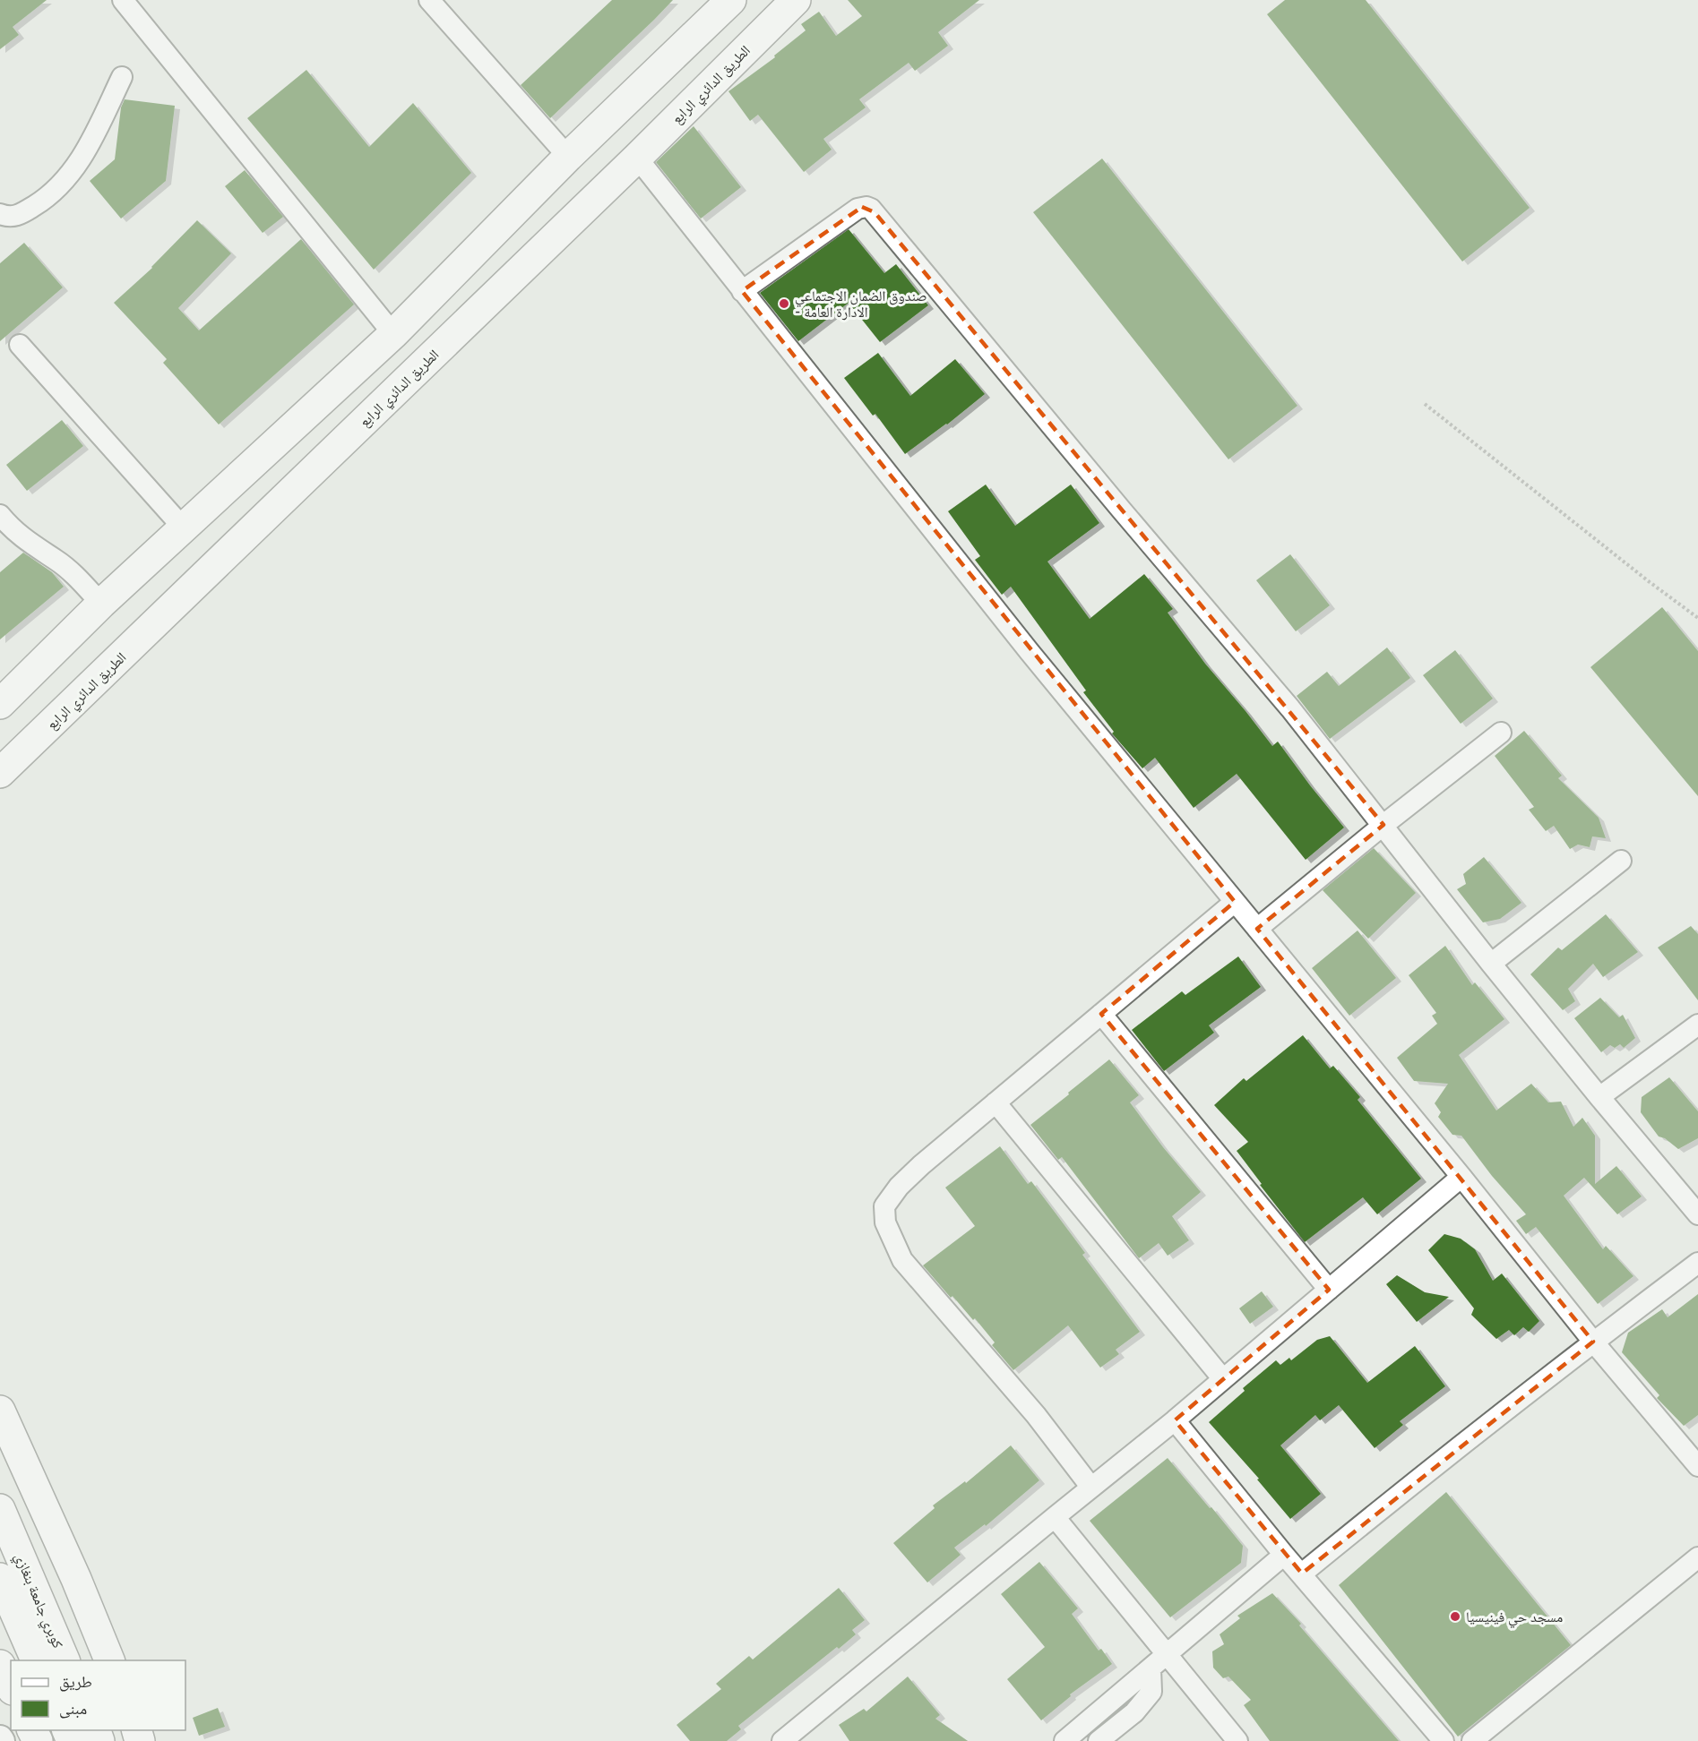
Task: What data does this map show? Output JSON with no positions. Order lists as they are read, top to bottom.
{
  "streets": {
    "main road": ["الطريق الدائري الرابع", "كوبري جامعة بنغازي"]
  },
  "places": ["صندوق الضمان الاجتماعي - الادارة العامة", "مسجد حي فينيسيا"],
  "legend": ["طريق", "مبنى"]
}
